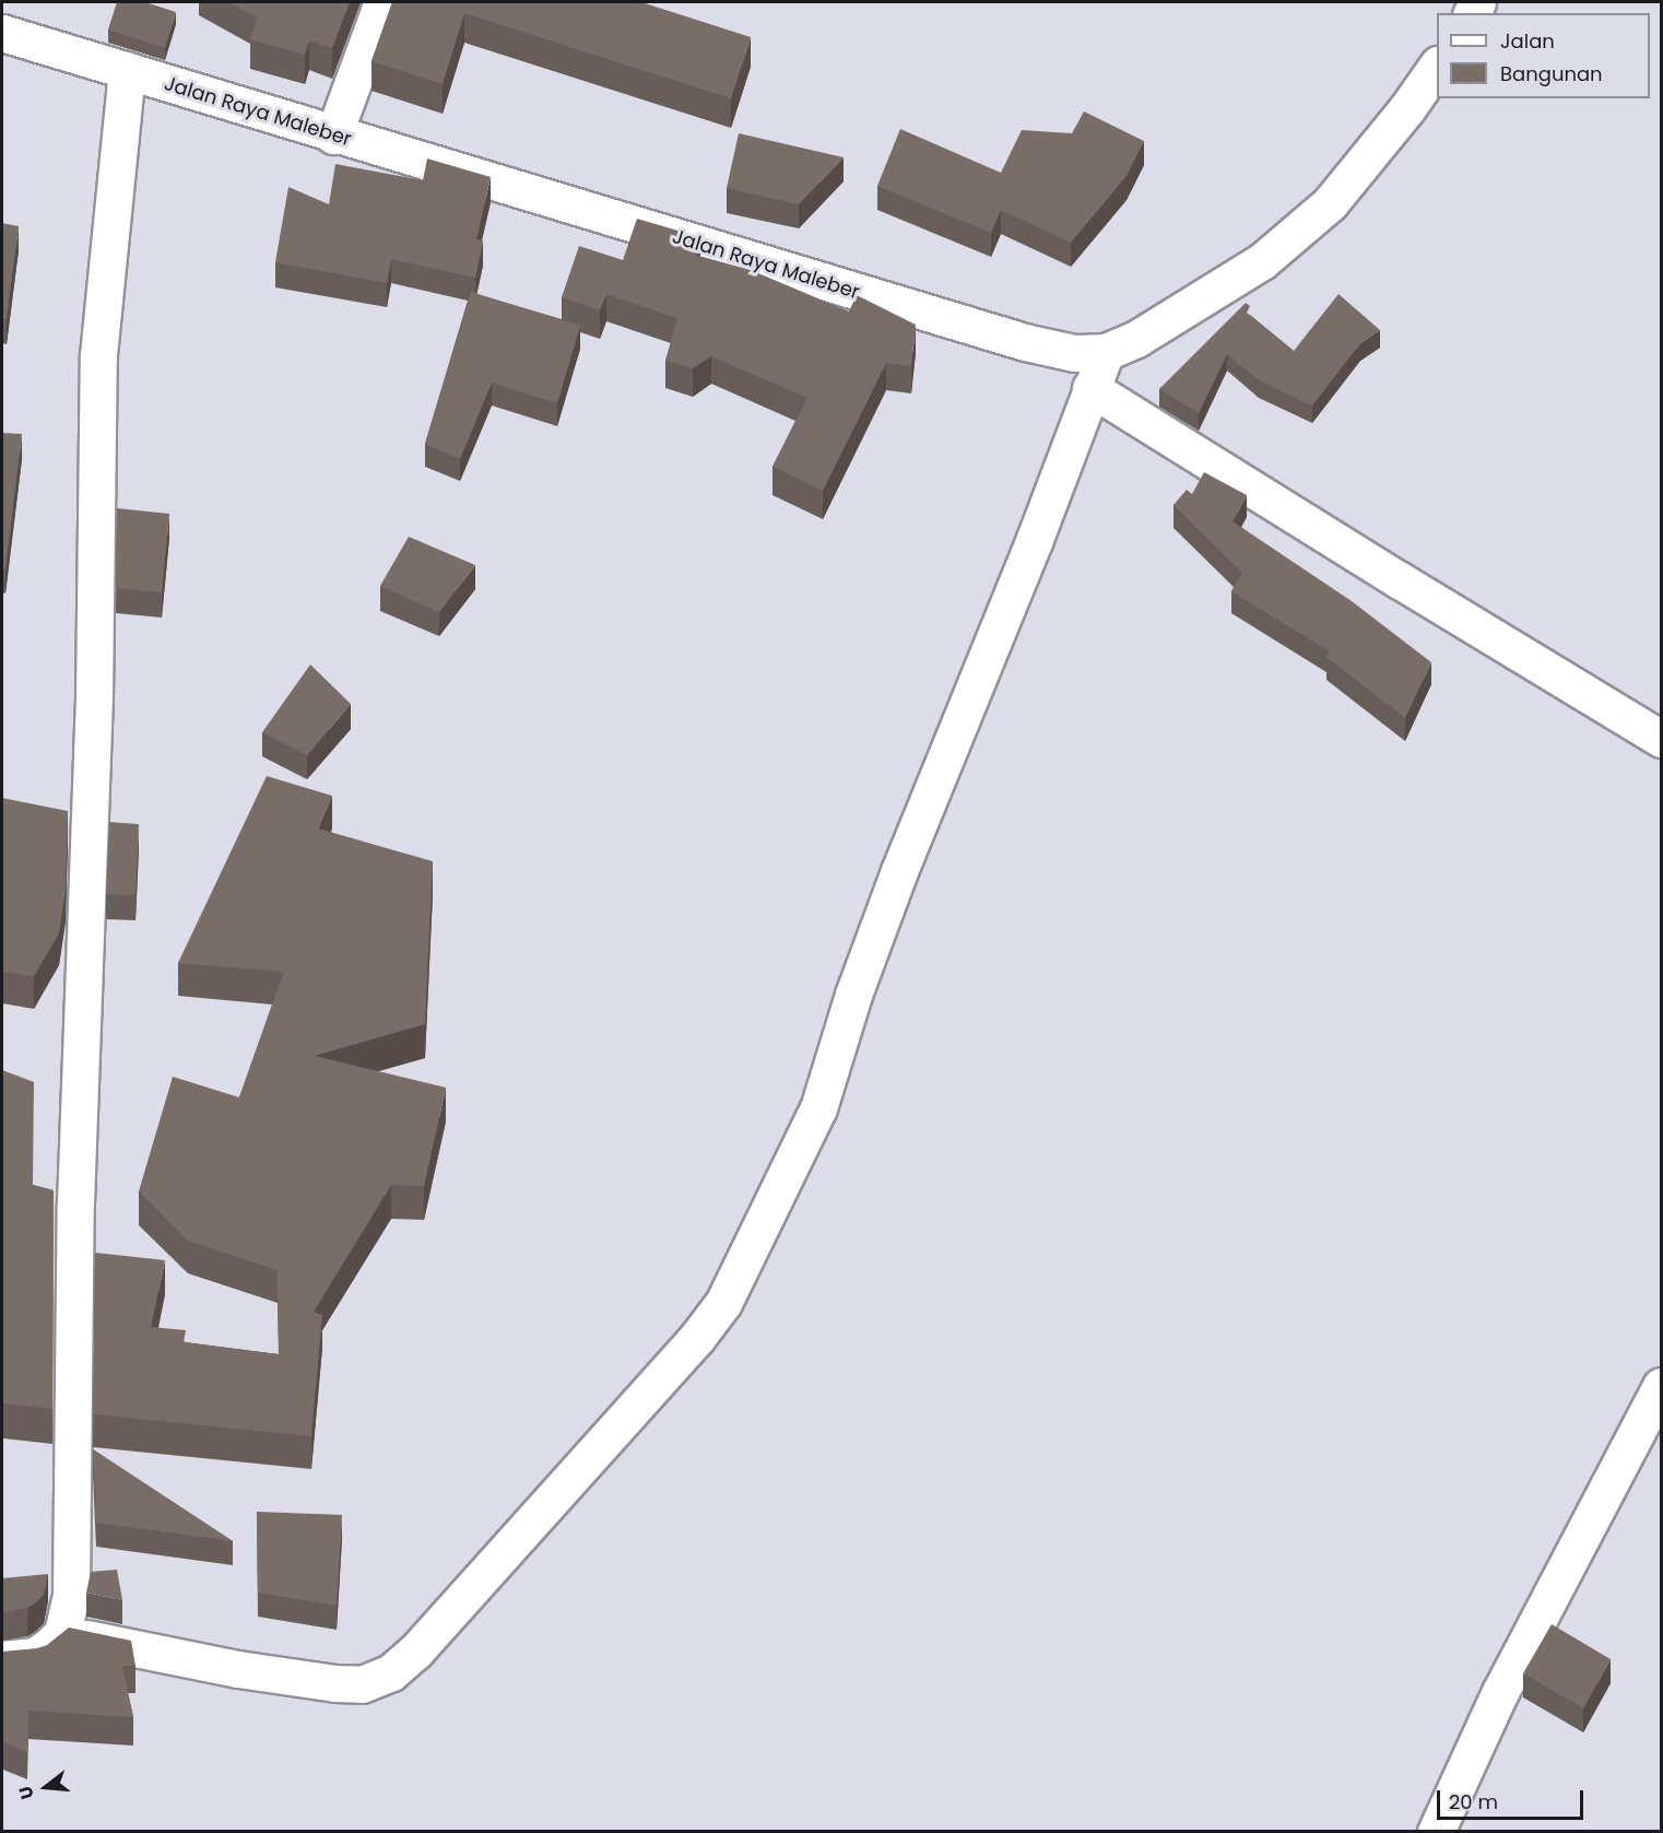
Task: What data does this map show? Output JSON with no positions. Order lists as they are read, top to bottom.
{
  "streets": {
    "street": ["Jalan Raya Maleber"]
  },
  "legend": ["Jalan", "Bangunan"],
  "scale_bar": "20 m",
  "north": "left"
}
